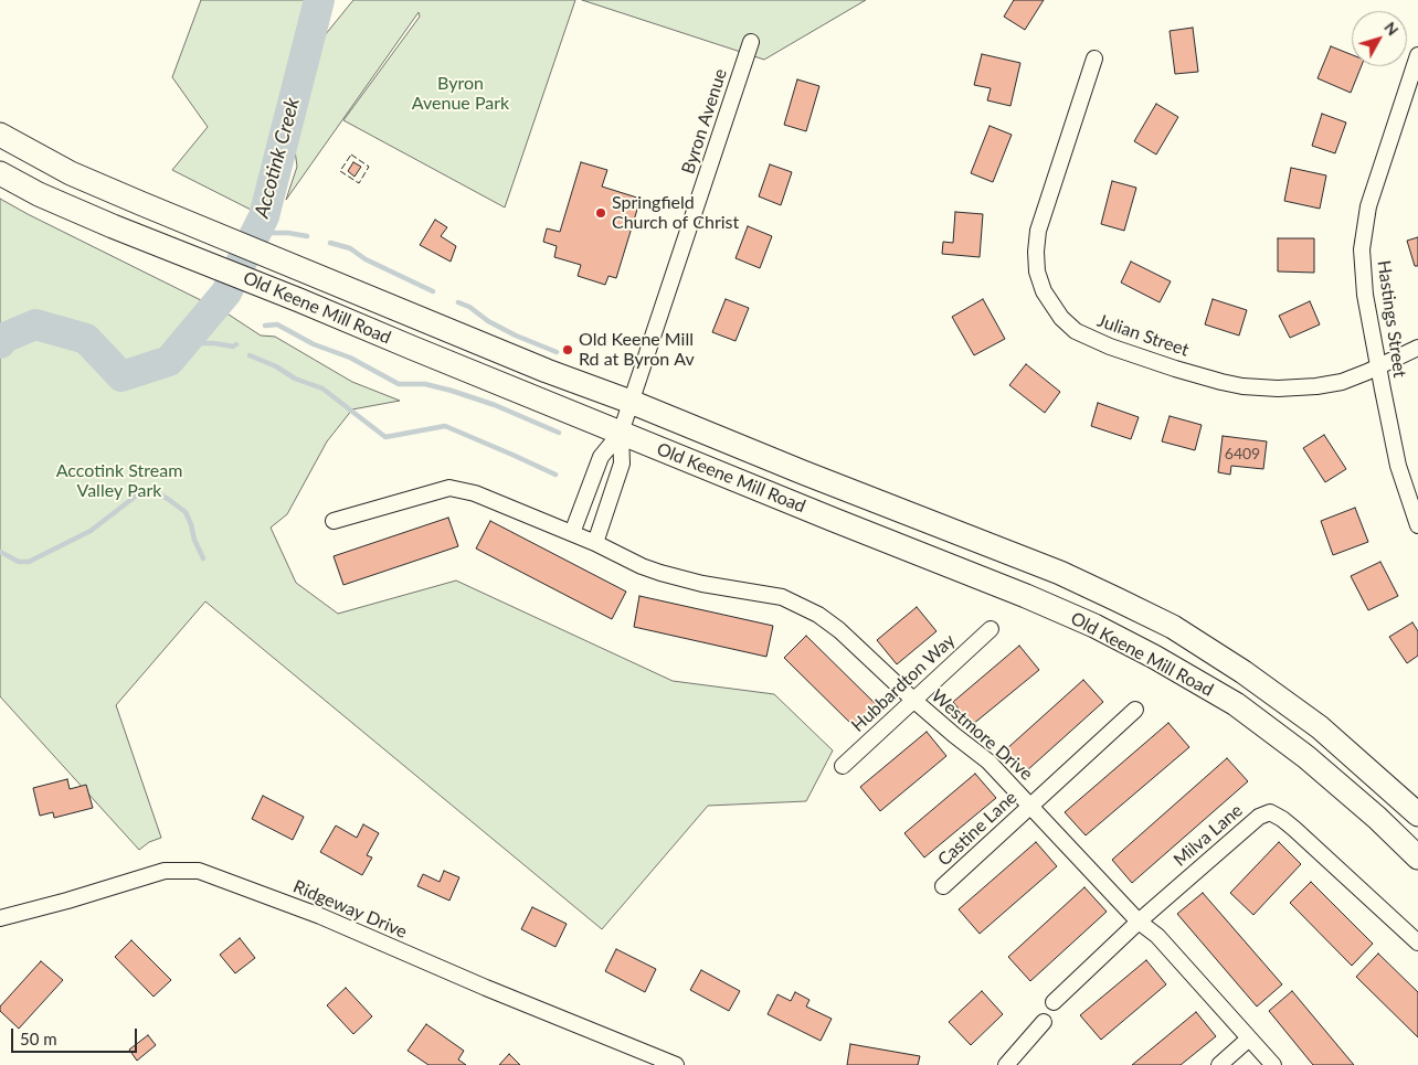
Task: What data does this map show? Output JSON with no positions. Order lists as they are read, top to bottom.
{
  "streets": {
    "main road": ["Old Keene Mill Road"],
    "street": [
      "Byron Avenue",
      "Hastings Street",
      "Julian Street",
      "Hubbardton Way",
      "Westmore Drive",
      "Castine Lane",
      "Milva Lane",
      "Ridgeway Drive"
    ]
  },
  "crossings": [
    ["Byron Avenue", "Old Keene Mill Road"],
    ["Hastings Street", "Julian Street"],
    ["Hubbardton Way", "Westmore Drive"],
    ["Westmore Drive", "Castine Lane"],
    ["Westmore Drive", "Milva Lane"]
  ],
  "water": ["Accotink Creek"],
  "parks": ["Byron Avenue Park", "Accotink Stream Valley Park"],
  "places": ["Springfield Church of Christ", "Old Keene Mill Rd at Byron Av"],
  "house_numbers": ["6409"],
  "scale_bar": "50 m",
  "north": "top right"
}
